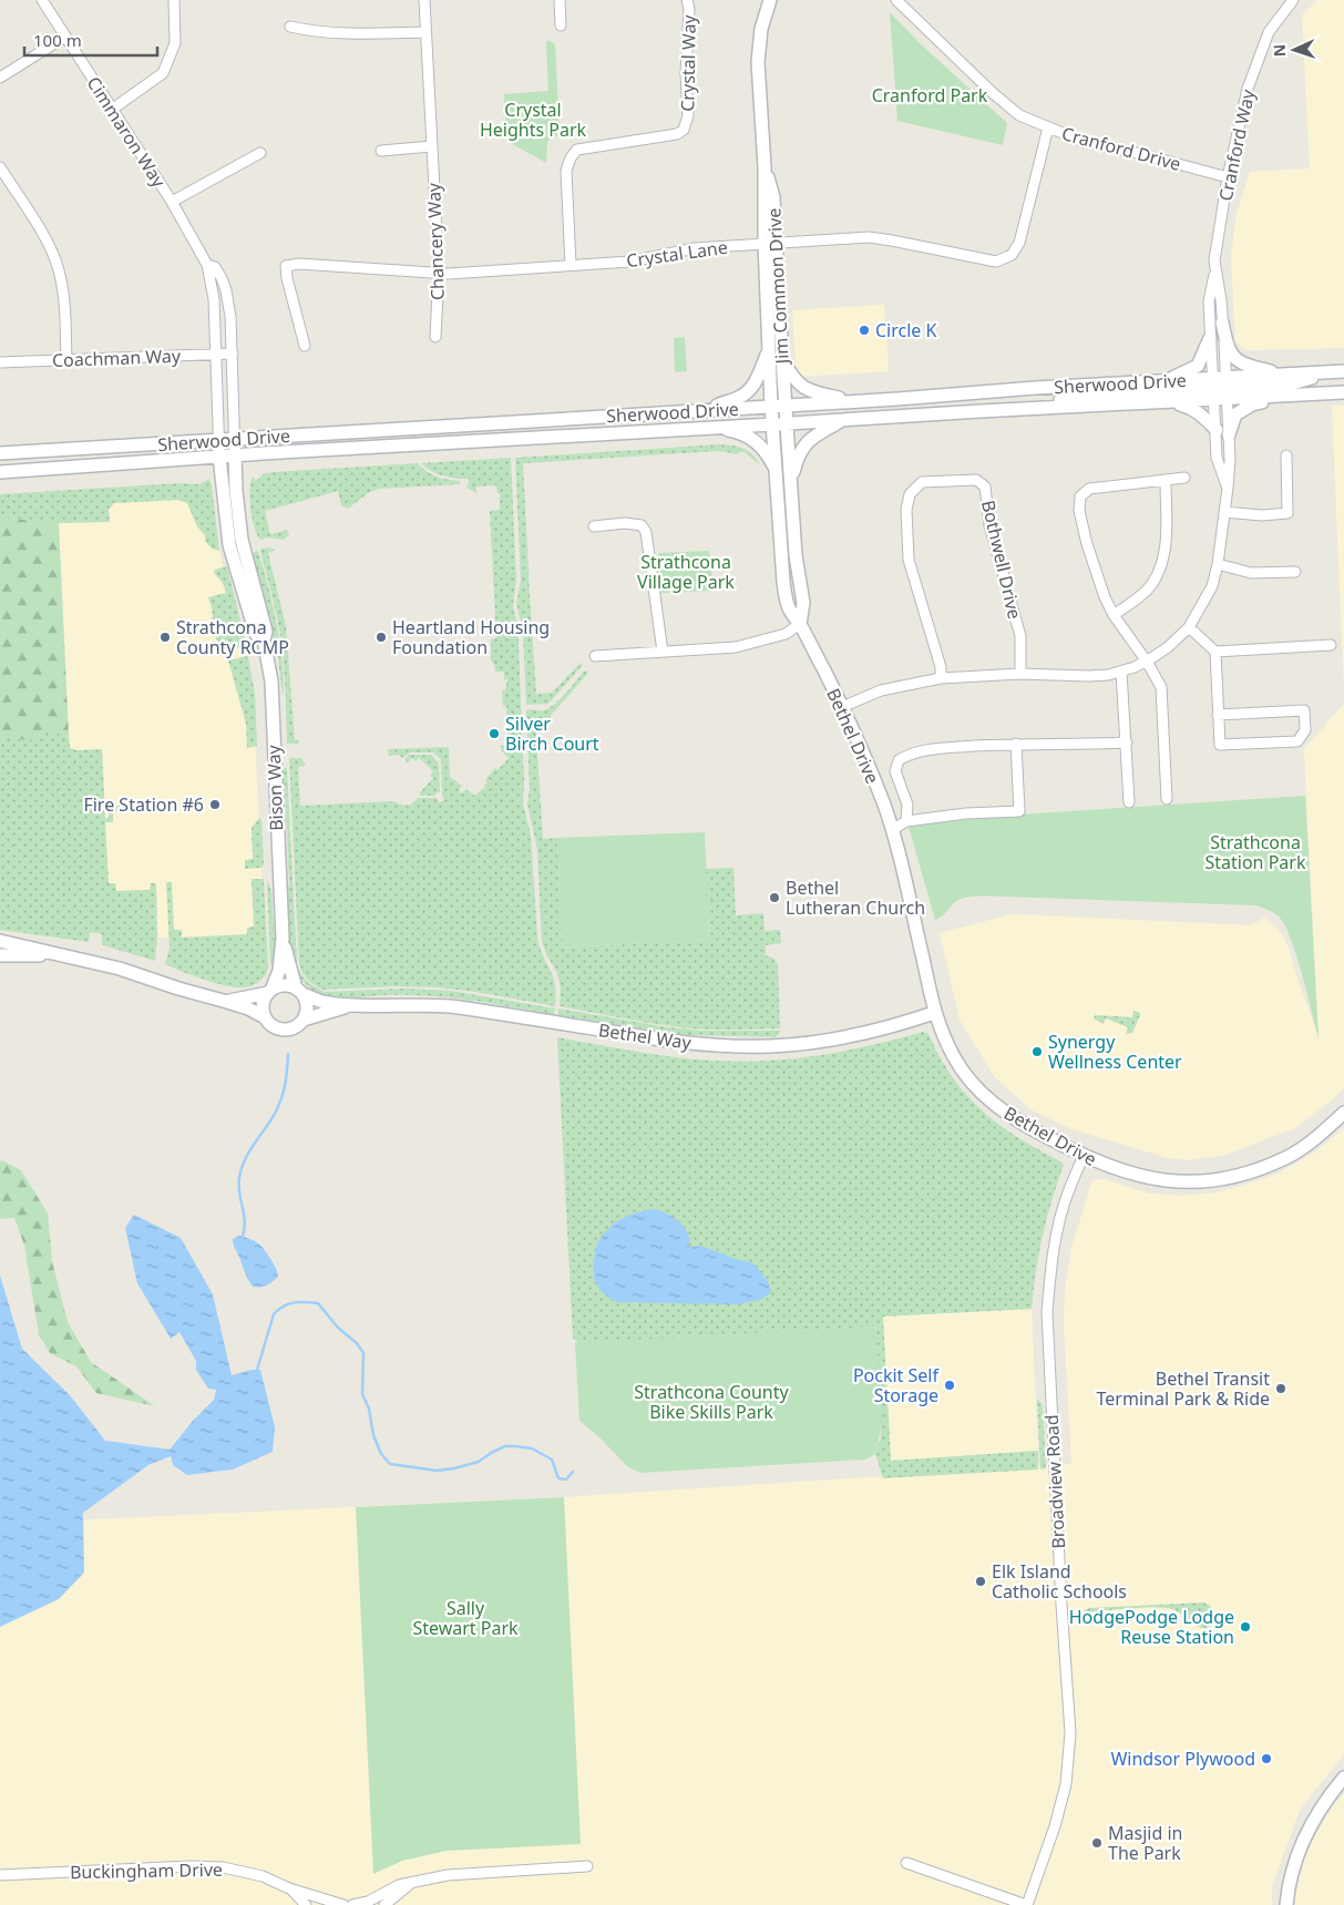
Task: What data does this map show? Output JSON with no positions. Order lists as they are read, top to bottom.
{
  "streets": {
    "street": [
      "Crystal Way",
      "Cimmaron Way",
      "Cranford Way",
      "Cranford Drive",
      "Chancery Way",
      "Crystal Lane",
      "Jim Common Drive",
      "Coachman Way",
      "Sherwood Drive",
      "Bothwell Drive",
      "Bethel Drive",
      "Bison Way",
      "Bethel Way",
      "Broadview Road",
      "Buckingham Drive"
    ]
  },
  "crossings": [
    ["Crystal Way", "Crystal Lane"],
    ["Cimmaron Way", "Coachman Way"],
    ["Cimmaron Way", "Sherwood Drive"],
    ["Cimmaron Way", "Bison Way"],
    ["Cranford Way", "Cranford Drive"],
    ["Cranford Way", "Sherwood Drive"],
    ["Cranford Drive", "Crystal Lane"],
    ["Chancery Way", "Crystal Lane"],
    ["Crystal Lane", "Jim Common Drive"],
    ["Jim Common Drive", "Sherwood Drive"],
    ["Jim Common Drive", "Bethel Drive"],
    ["Sherwood Drive", "Bethel Drive"],
    ["Sherwood Drive", "Bison Way"],
    ["Bethel Drive", "Bethel Way"],
    ["Bethel Drive", "Broadview Road"],
    ["Bison Way", "Bethel Way"]
  ],
  "parks": [
    "Cranford Park",
    "Crystal Heights Park",
    "Strathcona Village Park",
    "Strathcona Station Park",
    "Strathcona County Bike Skills Park",
    "Sally Stewart Park"
  ],
  "places": [
    "Circle K",
    "Strathcona County RCMP",
    "Heartland Housing Foundation",
    "Silver Birch Court",
    "Fire Station #6",
    "Bethel Lutheran Church",
    "Synergy Wellness Center",
    "Pockit Self Storage",
    "Bethel Transit Terminal Park & Ride",
    "Elk Island Catholic Schools",
    "HodgePodge Lodge Reuse Station",
    "Windsor Plywood",
    "Masjid in The Park"
  ],
  "scale_bar": "100 m",
  "north": "left"
}
